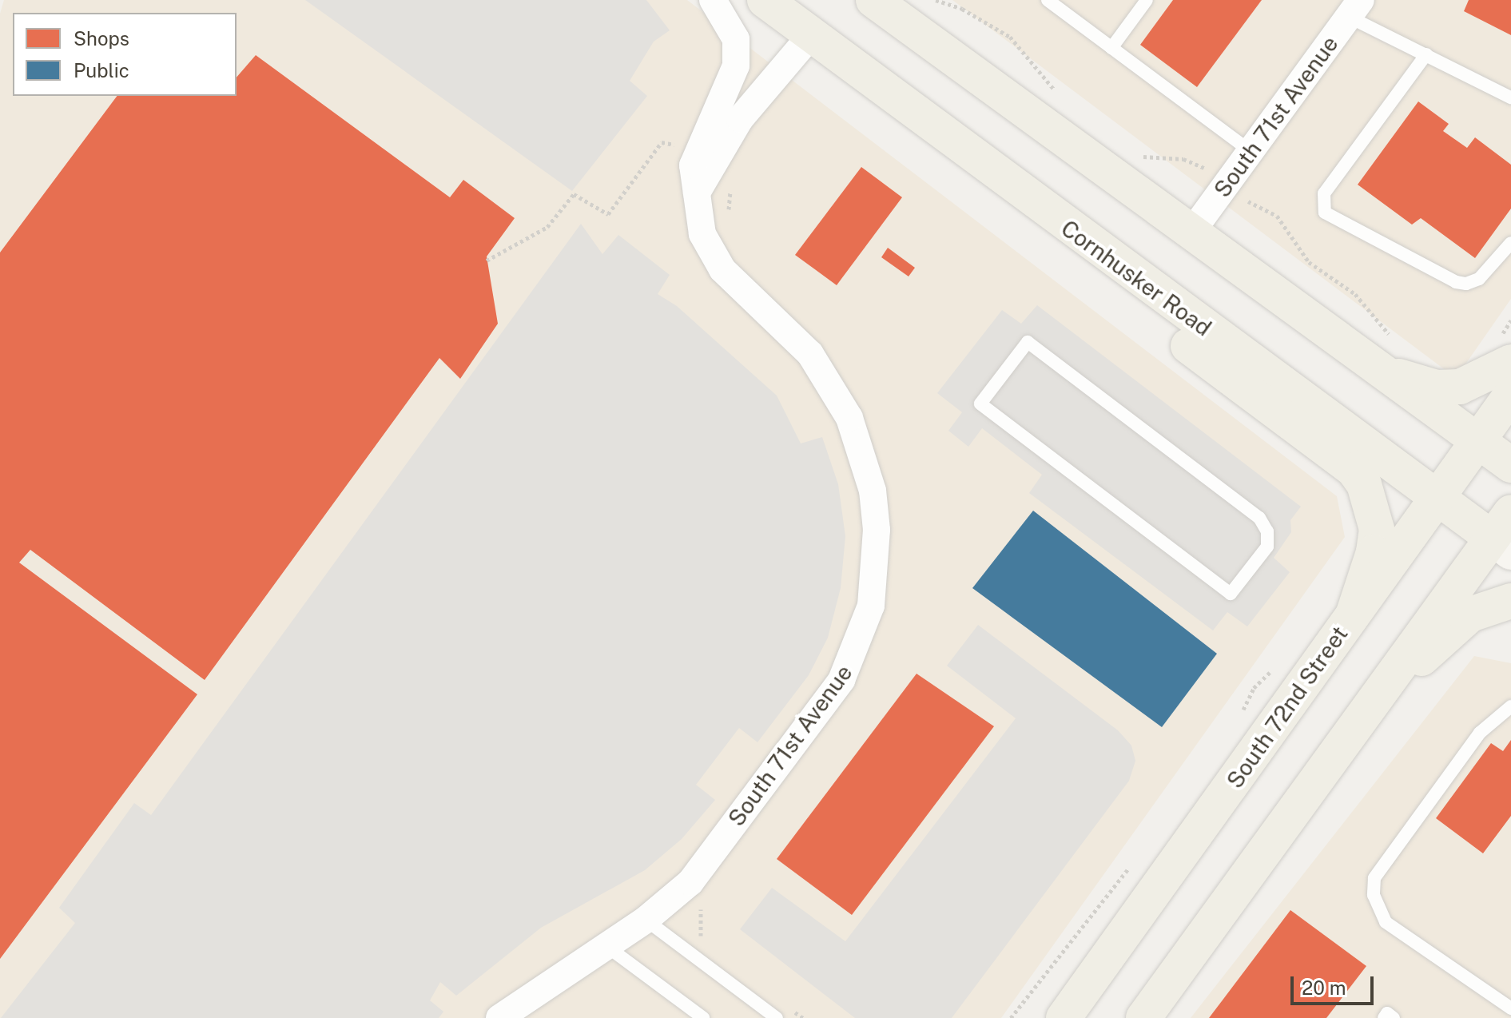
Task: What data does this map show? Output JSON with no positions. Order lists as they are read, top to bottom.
{
  "streets": {
    "main road": ["Cornhusker Road", "South 72nd Street"],
    "street": ["South 71st Avenue"]
  },
  "crossings": [
    ["Cornhusker Road", "South 72nd Street"]
  ],
  "legend": ["Shops", "Public"],
  "scale_bar": "20 m"
}
